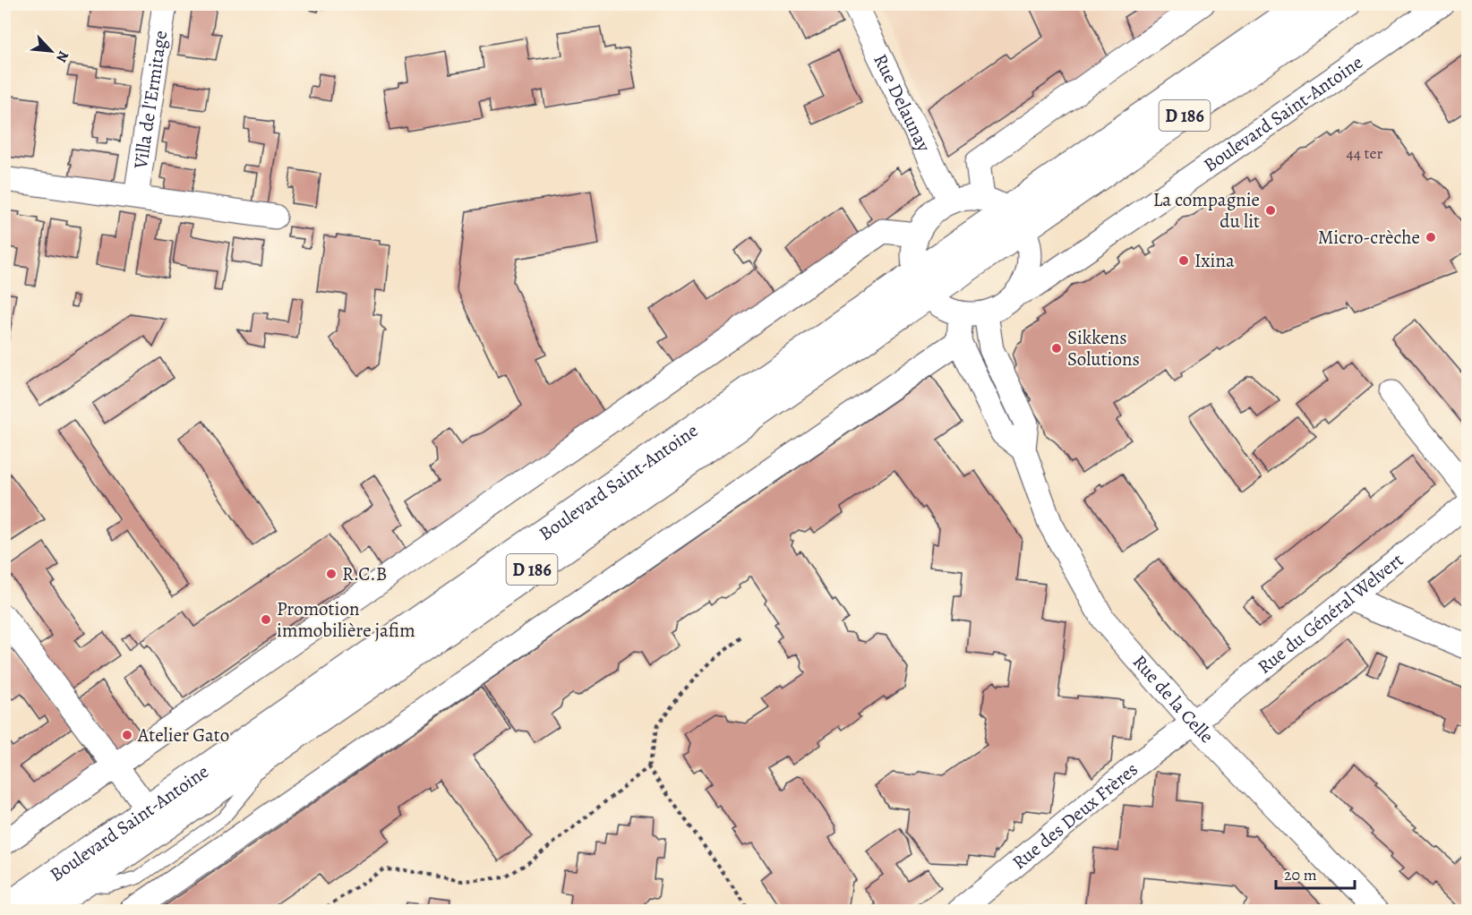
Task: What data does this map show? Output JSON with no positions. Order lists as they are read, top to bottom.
{
  "streets": {
    "main road": ["Boulevard Saint-Antoine", "D 186"],
    "street": [
      "Villa de l'Ermitage",
      "Rue Delaunay",
      "Rue du Général Welvert",
      "Rue de la Celle",
      "Rue des Deux Frères"
    ]
  },
  "crossings": [
    ["Boulevard Saint-Antoine", "Rue de la Celle"],
    ["Rue du Général Welvert", "Rue de la Celle"],
    ["Rue du Général Welvert", "Rue des Deux Frères"],
    ["Rue de la Celle", "Rue des Deux Frères"]
  ],
  "places": [
    "La compagnie du lit",
    "Micro-crèche",
    "Ixina",
    "Sikkens Solutions",
    "R.C.B",
    "Promotion immobilière jafim",
    "Atelier Gato"
  ],
  "house_numbers": ["44 ter"],
  "scale_bar": "20 m",
  "north": "bottom right"
}
